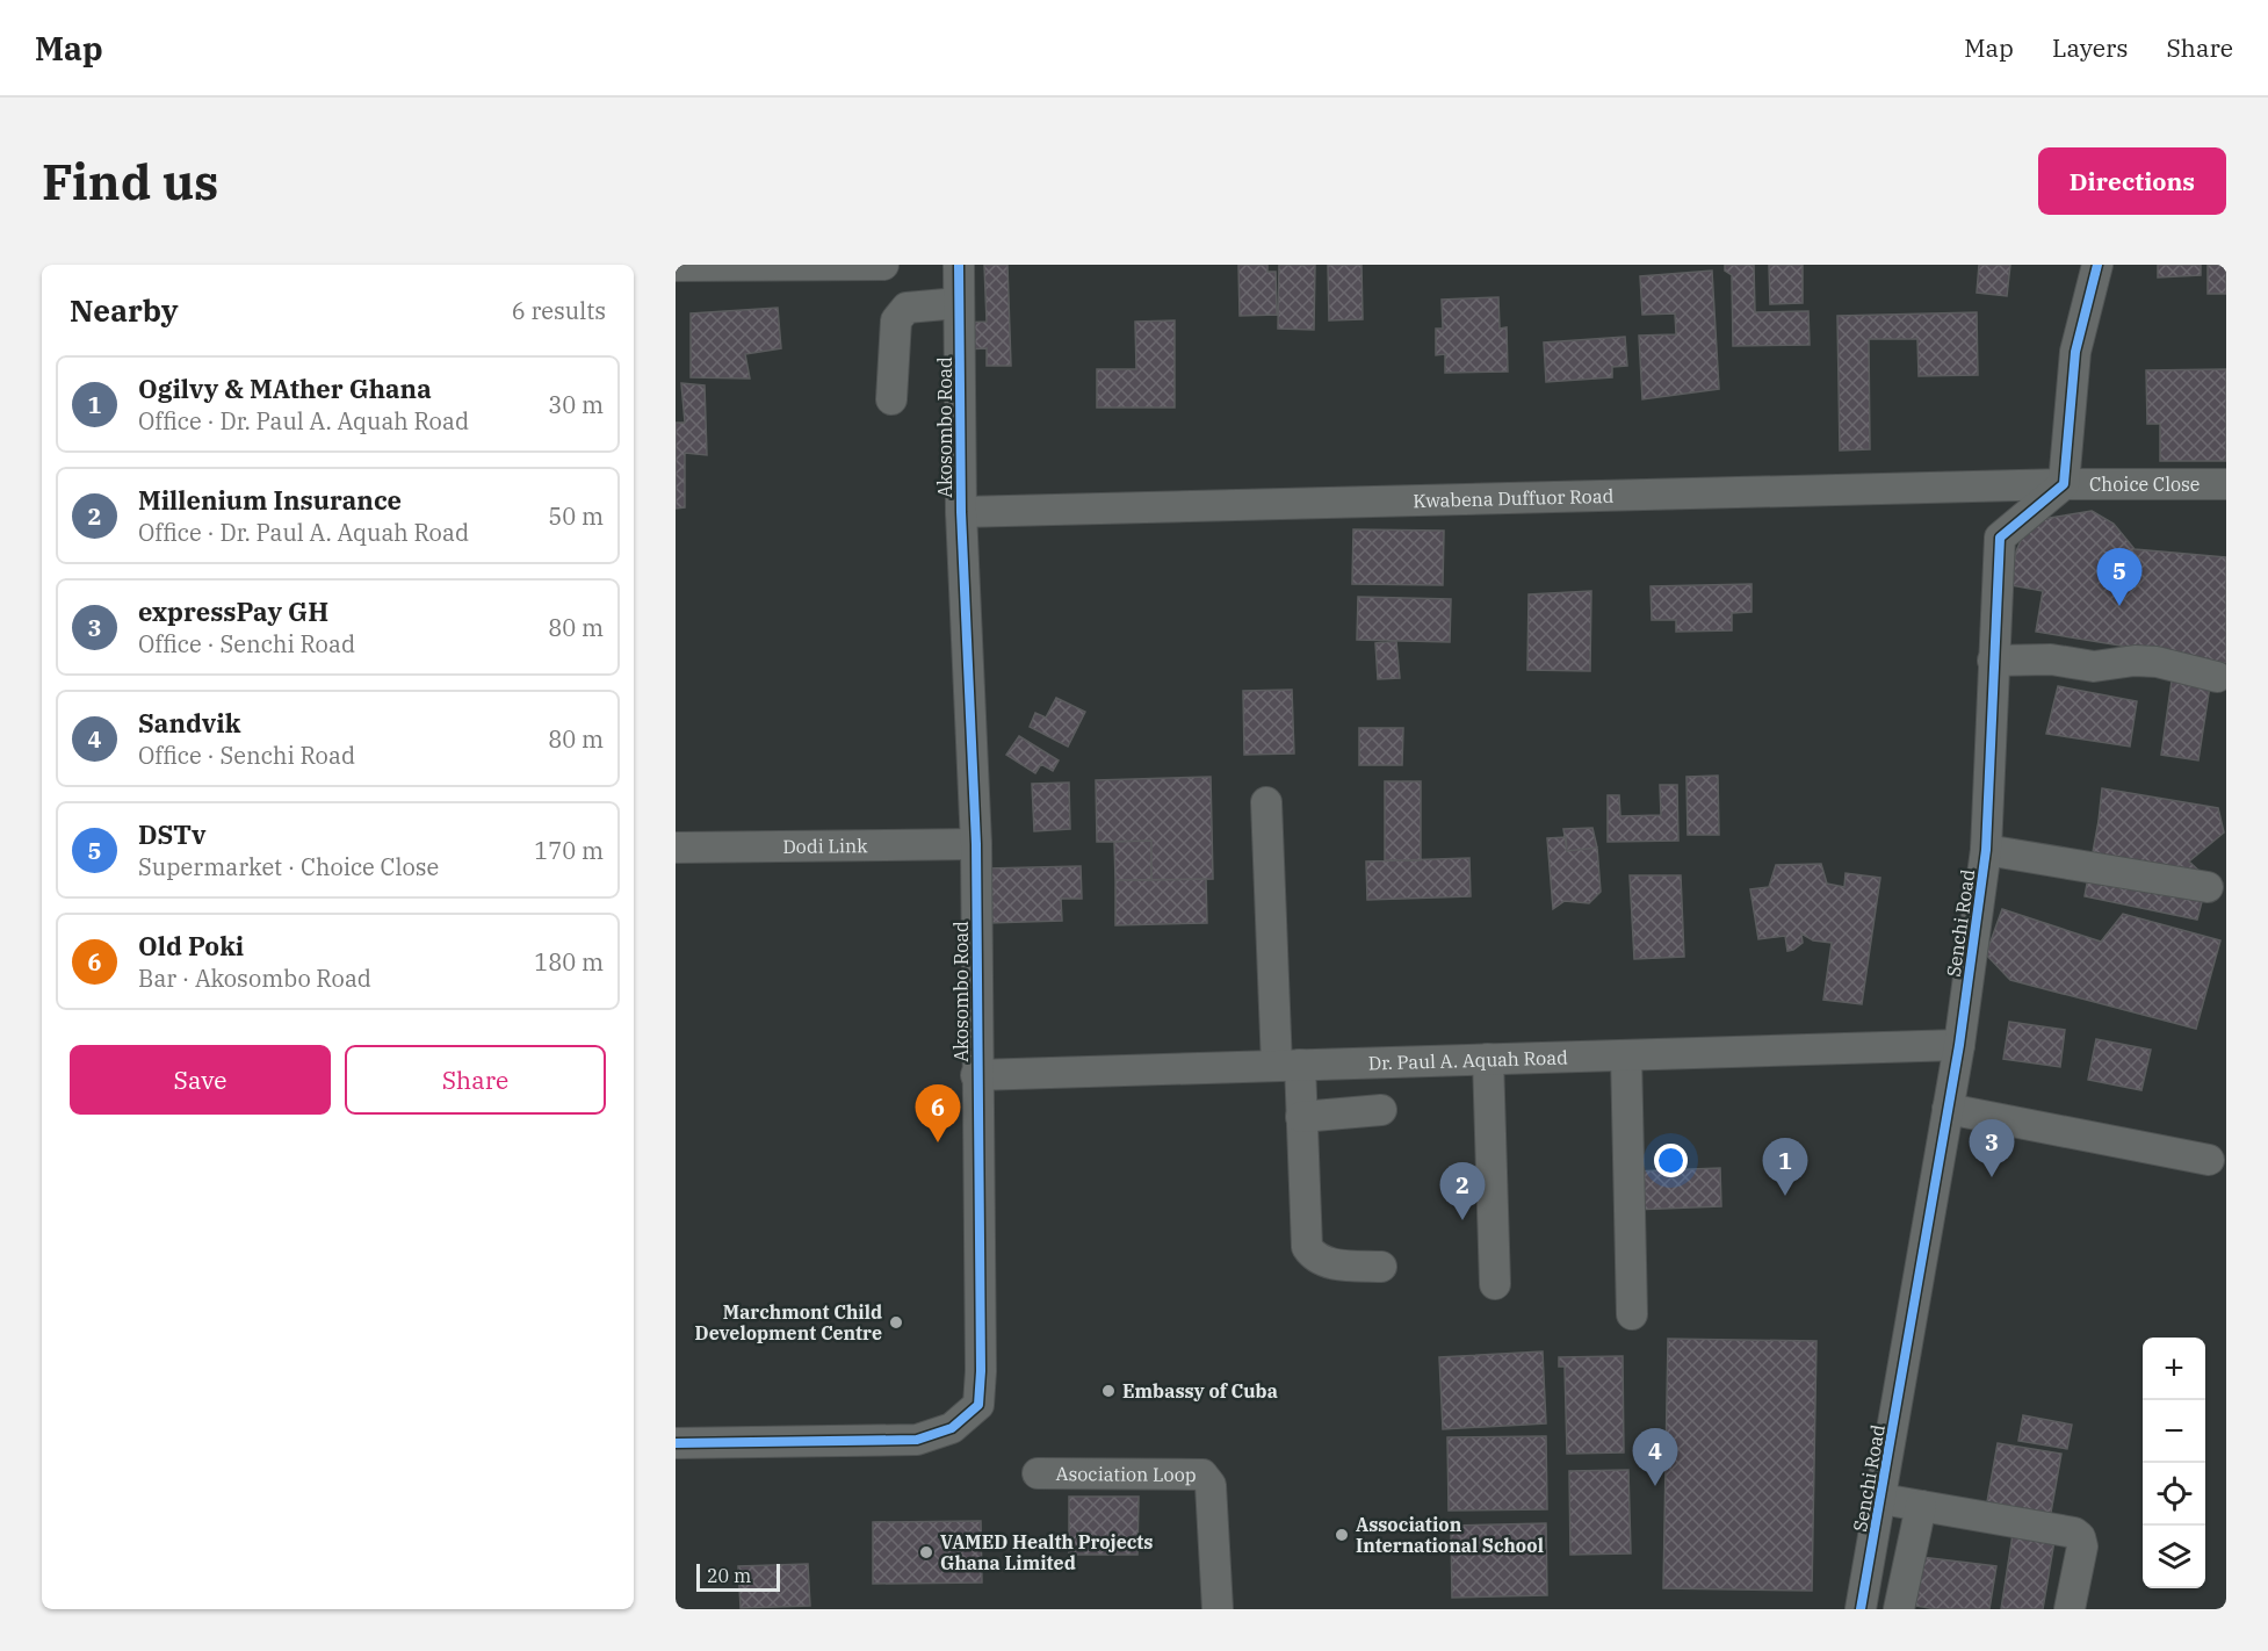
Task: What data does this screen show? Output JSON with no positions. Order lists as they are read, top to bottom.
{
  "streets": {
    "street": [
      "Akosombo Road",
      "Choice Close",
      "Kwabena Duffuor Road",
      "Dodi Link",
      "Senchi Road",
      "Dr. Paul A. Aquah Road",
      "Asociation Loop"
    ]
  },
  "crossings": [
    ["Akosombo Road", "Kwabena Duffuor Road"],
    ["Akosombo Road", "Dodi Link"],
    ["Akosombo Road", "Dr. Paul A. Aquah Road"],
    ["Choice Close", "Kwabena Duffuor Road"],
    ["Choice Close", "Senchi Road"],
    ["Kwabena Duffuor Road", "Senchi Road"],
    ["Senchi Road", "Dr. Paul A. Aquah Road"]
  ],
  "places": [
    "Marchmont Child Development Centre",
    "Embassy of Cuba",
    "Association International School",
    "VAMED Health Projects Ghana Limited"
  ],
  "scale_bar": "20 m",
  "page": {
    "header": "Map",
    "nav": ["Map", "Layers", "Share"],
    "buttons": [
      "Directions",
      ["Save", "Share"]
    ],
    "title": "Find us",
    "heading": ["Nearby", "6 results"],
    "list": [
      {
        "mark": "1",
        "name": "Ogilvy & MAther Ghana",
        "note": "Office · Dr. Paul A. Aquah Road",
        "value": "30 m"
      },
      {
        "mark": "2",
        "name": "Millenium Insurance",
        "note": "Office · Dr. Paul A. Aquah Road",
        "value": "50 m"
      },
      {
        "mark": "3",
        "name": "expressPay GH",
        "note": "Office · Senchi Road",
        "value": "80 m"
      },
      {
        "mark": "4",
        "name": "Sandvik",
        "note": "Office · Senchi Road",
        "value": "80 m"
      },
      {
        "mark": "5",
        "name": "DSTv",
        "note": "Supermarket · Choice Close",
        "value": "170 m"
      },
      {
        "mark": "6",
        "name": "Old Poki",
        "note": "Bar · Akosombo Road",
        "value": "180 m"
      }
    ],
    "pins": [
      "5",
      "6",
      "3",
      "1",
      "2",
      "4"
    ],
    "map_buttons": ["+", "−"],
    "scale": "20 m"
  }
}
